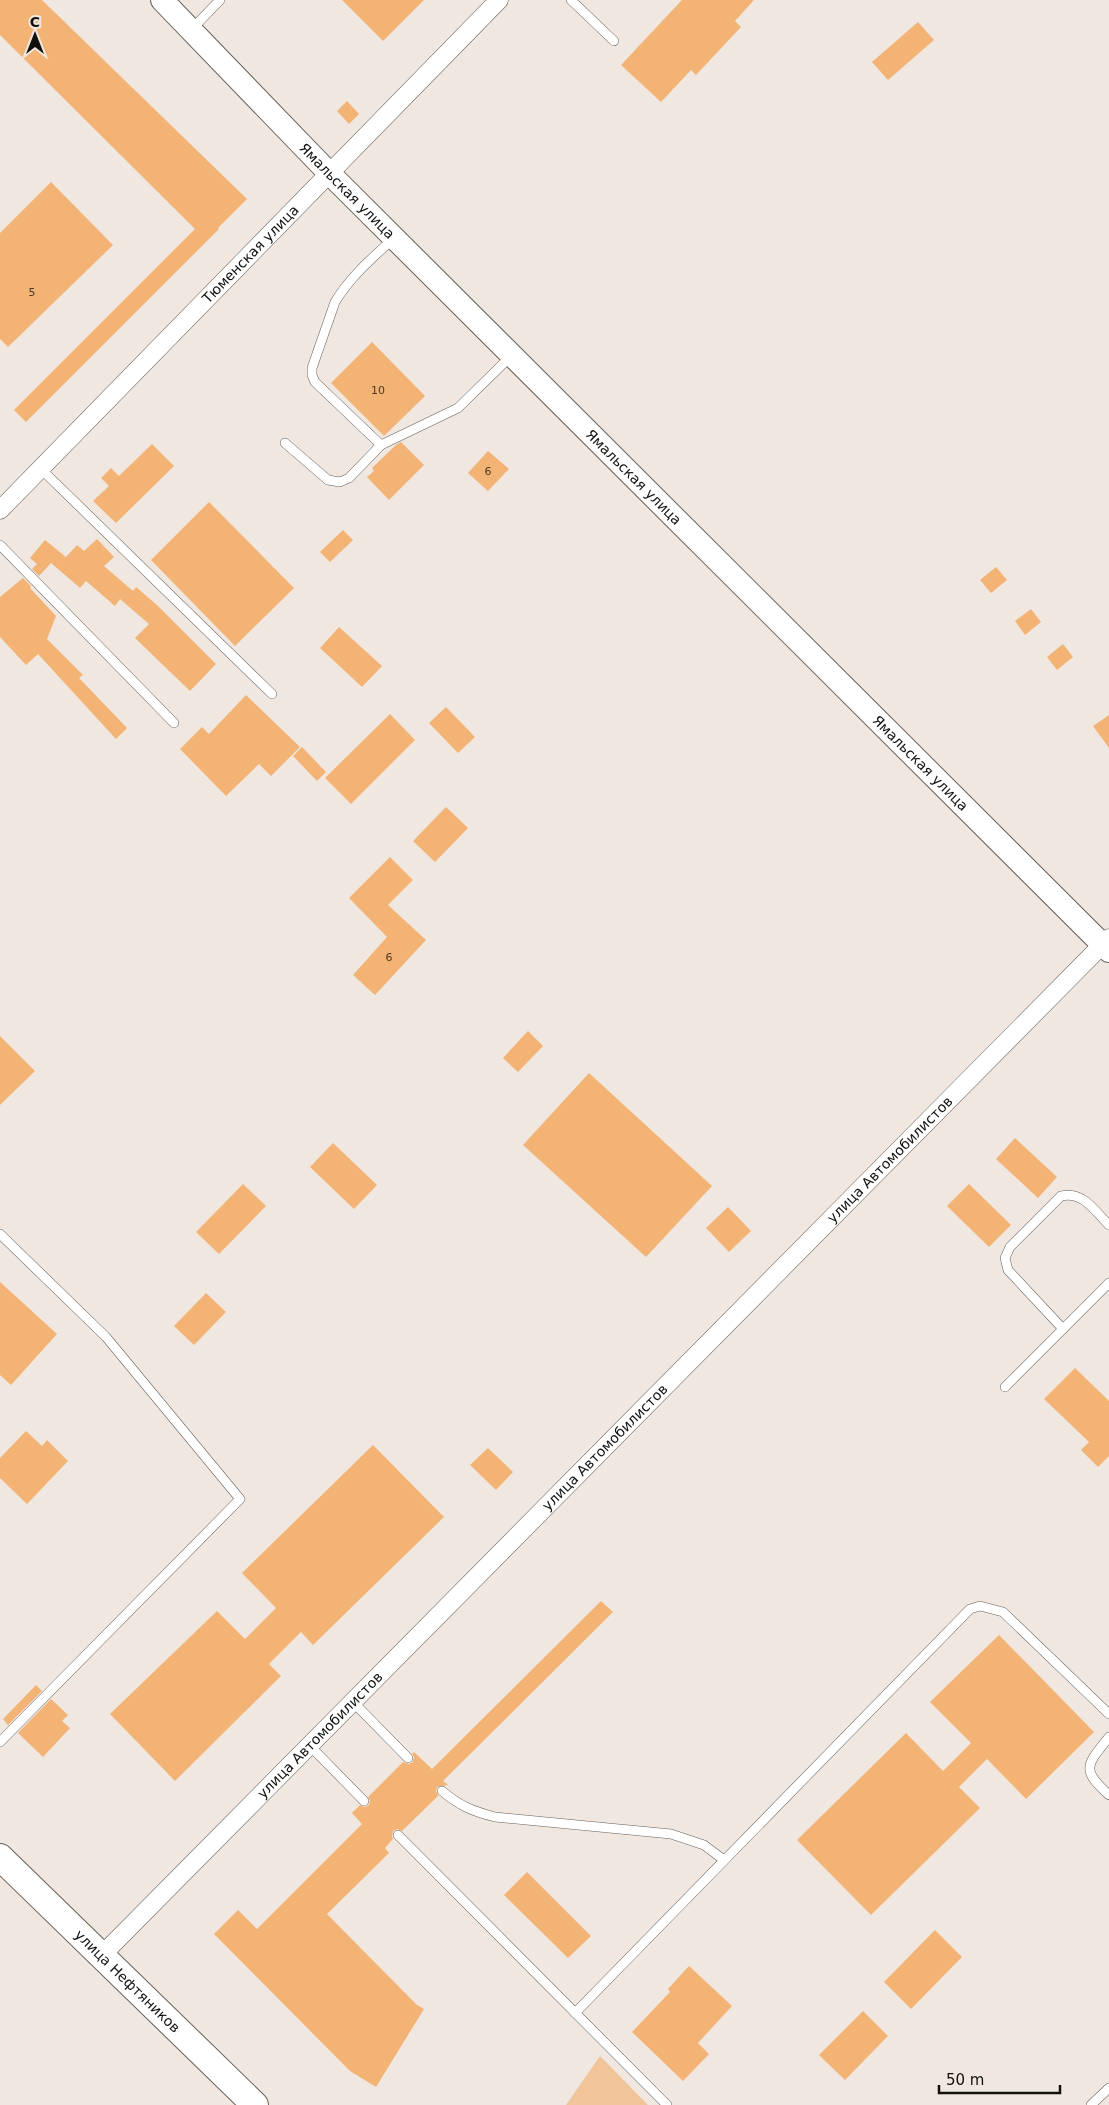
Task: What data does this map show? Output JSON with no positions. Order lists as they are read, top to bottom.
{
  "streets": {
    "main road": ["улица Нефтяников"],
    "street": ["Ямальская улица", "Тюменская улица", "улица Автомобилистов"]
  },
  "crossings": [
    ["Ямальская улица", "Тюменская улица"],
    ["Ямальская улица", "улица Автомобилистов"],
    ["улица Автомобилистов", "улица Нефтяников"]
  ],
  "house_numbers": [
    "5",
    "10",
    "6",
    "6"
  ],
  "scale_bar": "50 m",
  "north": "top"
}
